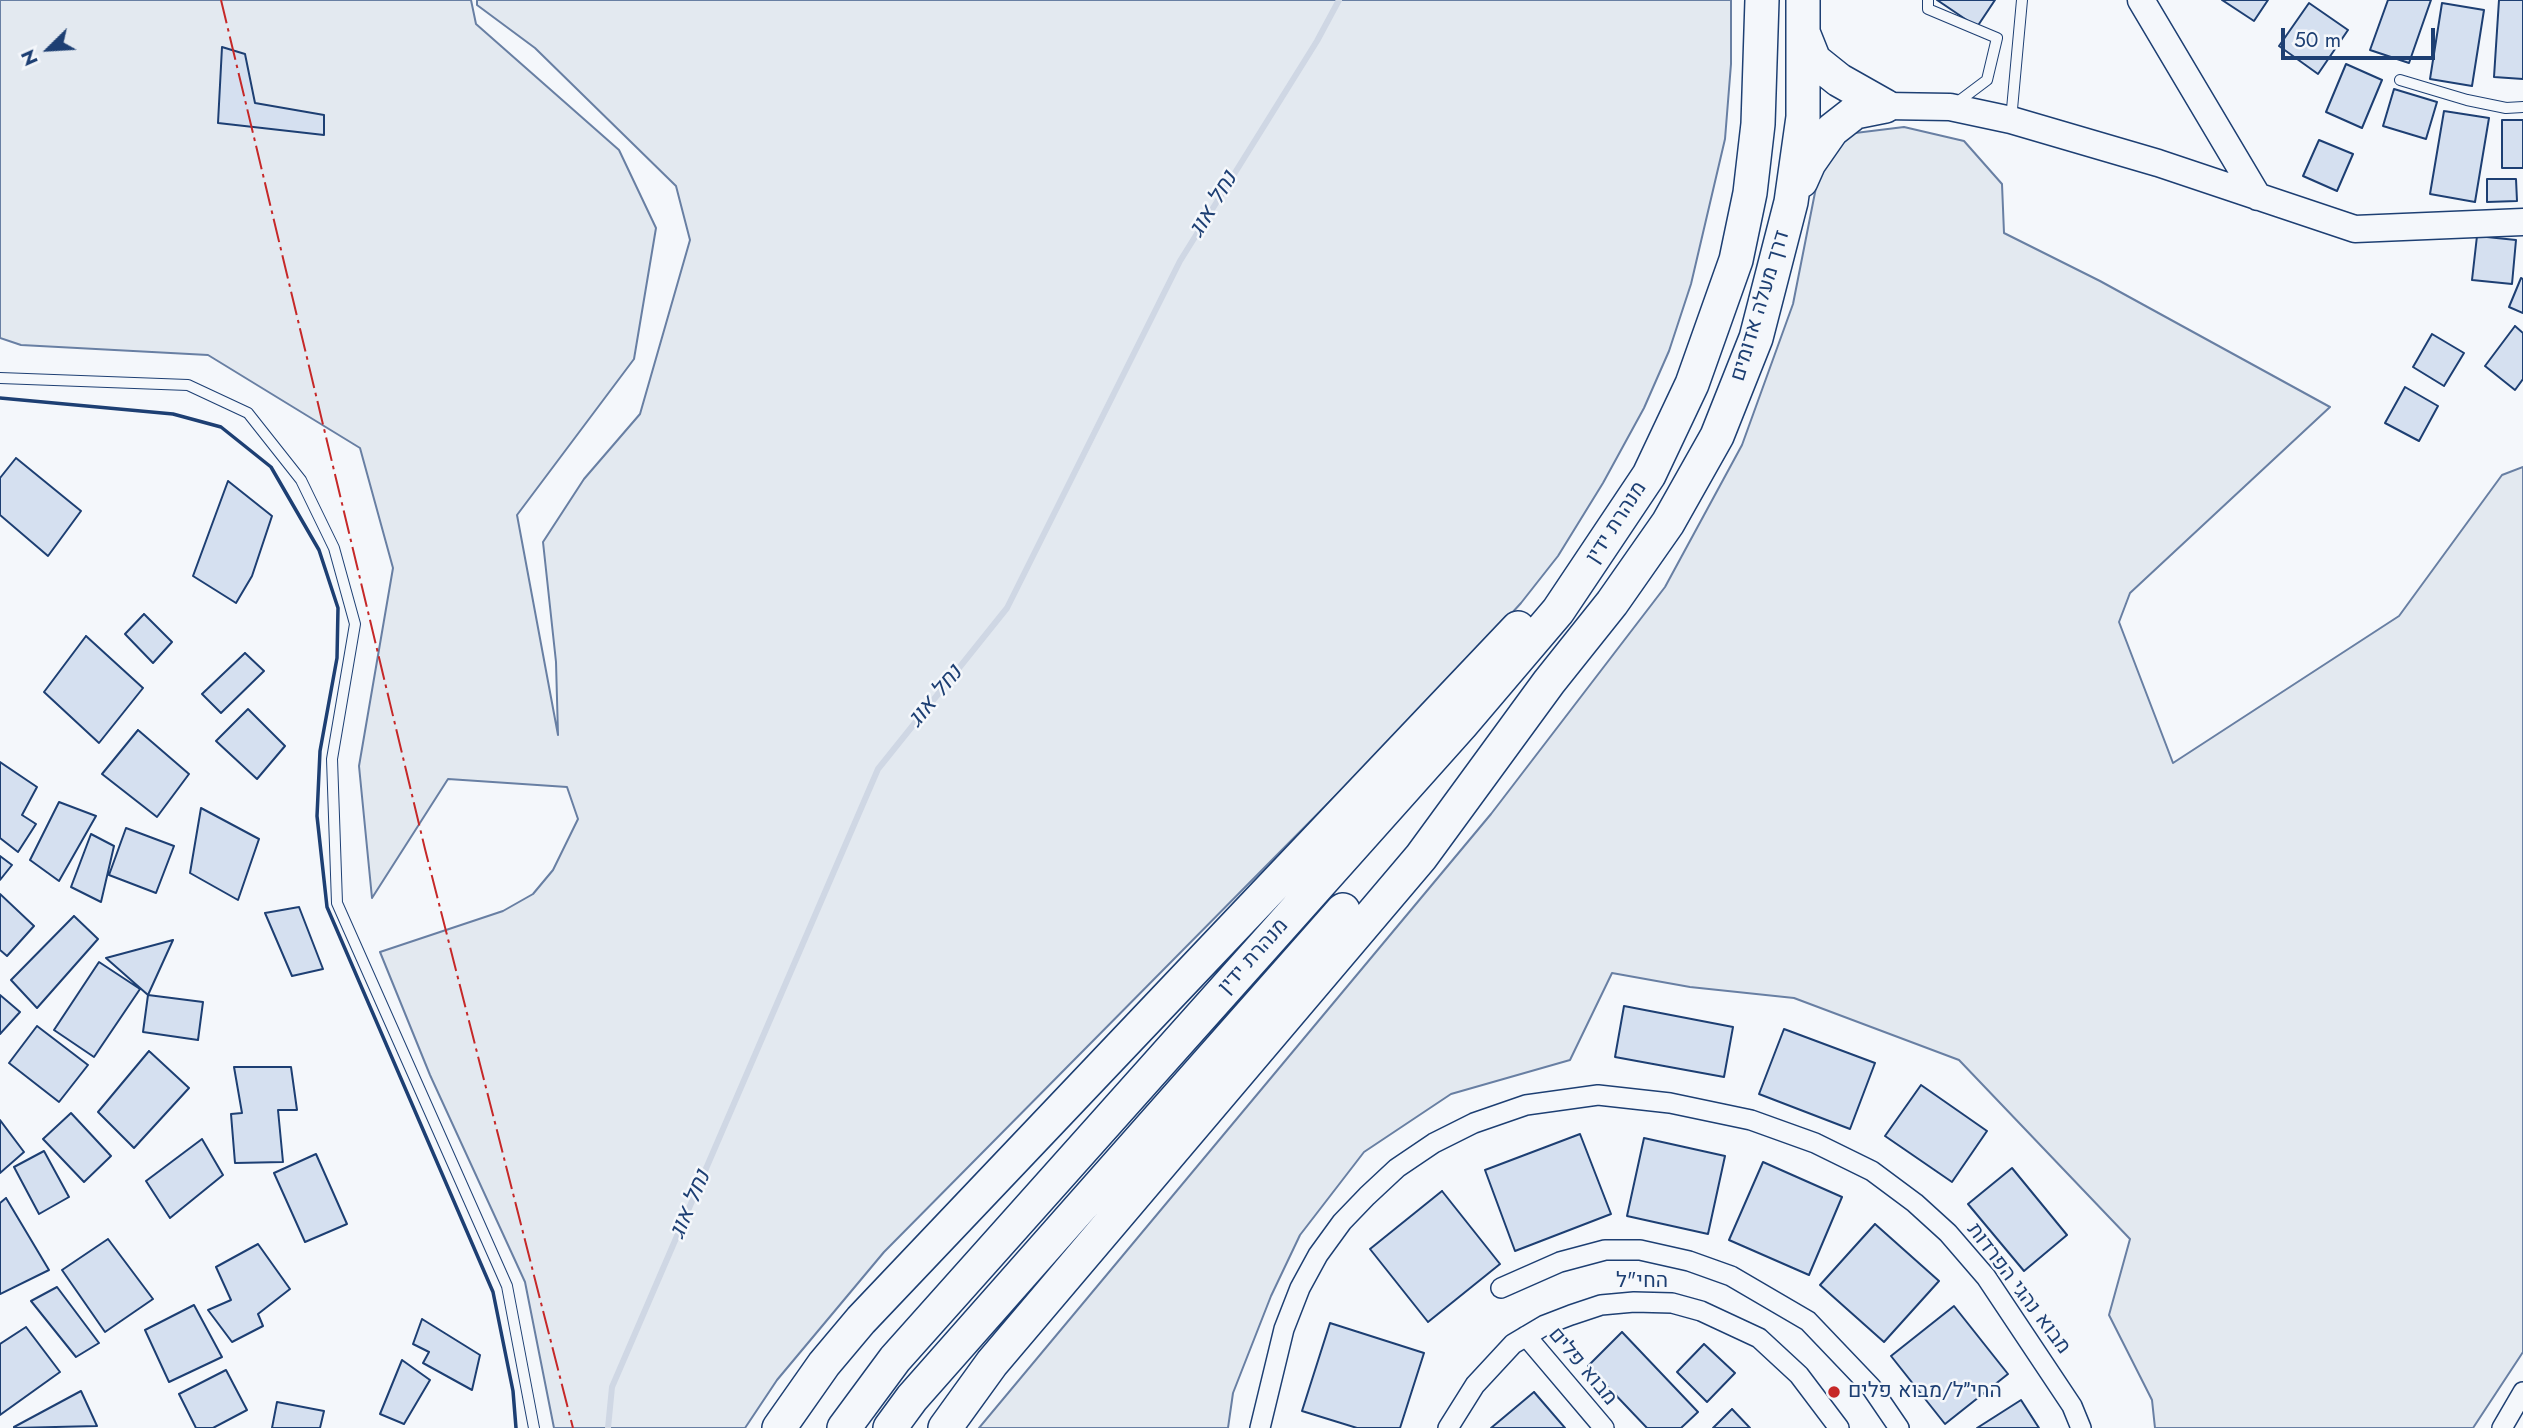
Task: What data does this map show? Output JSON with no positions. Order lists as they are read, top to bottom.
{
  "streets": {
    "highway": ["דרך מעלה אדומים", "מנהרת ידין"],
    "street": ["החי\"ל", "מבוא נהגי הפרדות", "מבוא פלים"]
  },
  "crossings": [
    ["דרך מעלה אדומים", "מנהרת ידין"],
    ["החי\"ל", "מבוא פלים"]
  ],
  "water": ["נחל אוג"],
  "places": ["החי״ל/מבוא פלים"],
  "scale_bar": "50 m",
  "north": "bottom left"
}
